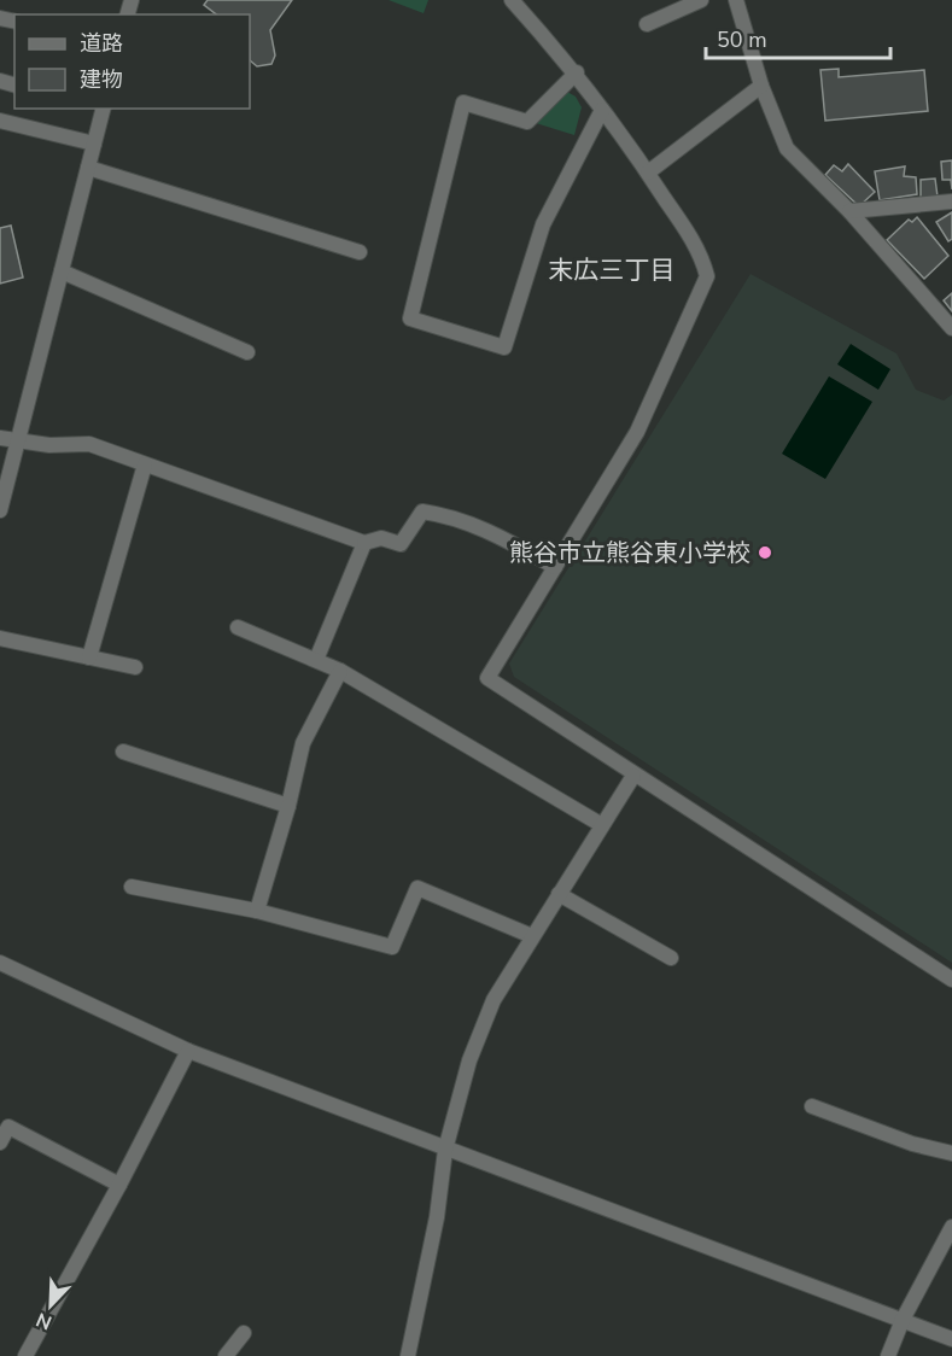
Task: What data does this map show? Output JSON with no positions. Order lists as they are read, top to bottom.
{
  "districts": ["末広三丁目"],
  "places": ["熊谷市立熊谷東小学校"],
  "legend": ["道路", "建物"],
  "scale_bar": "50 m",
  "north": "bottom left"
}
